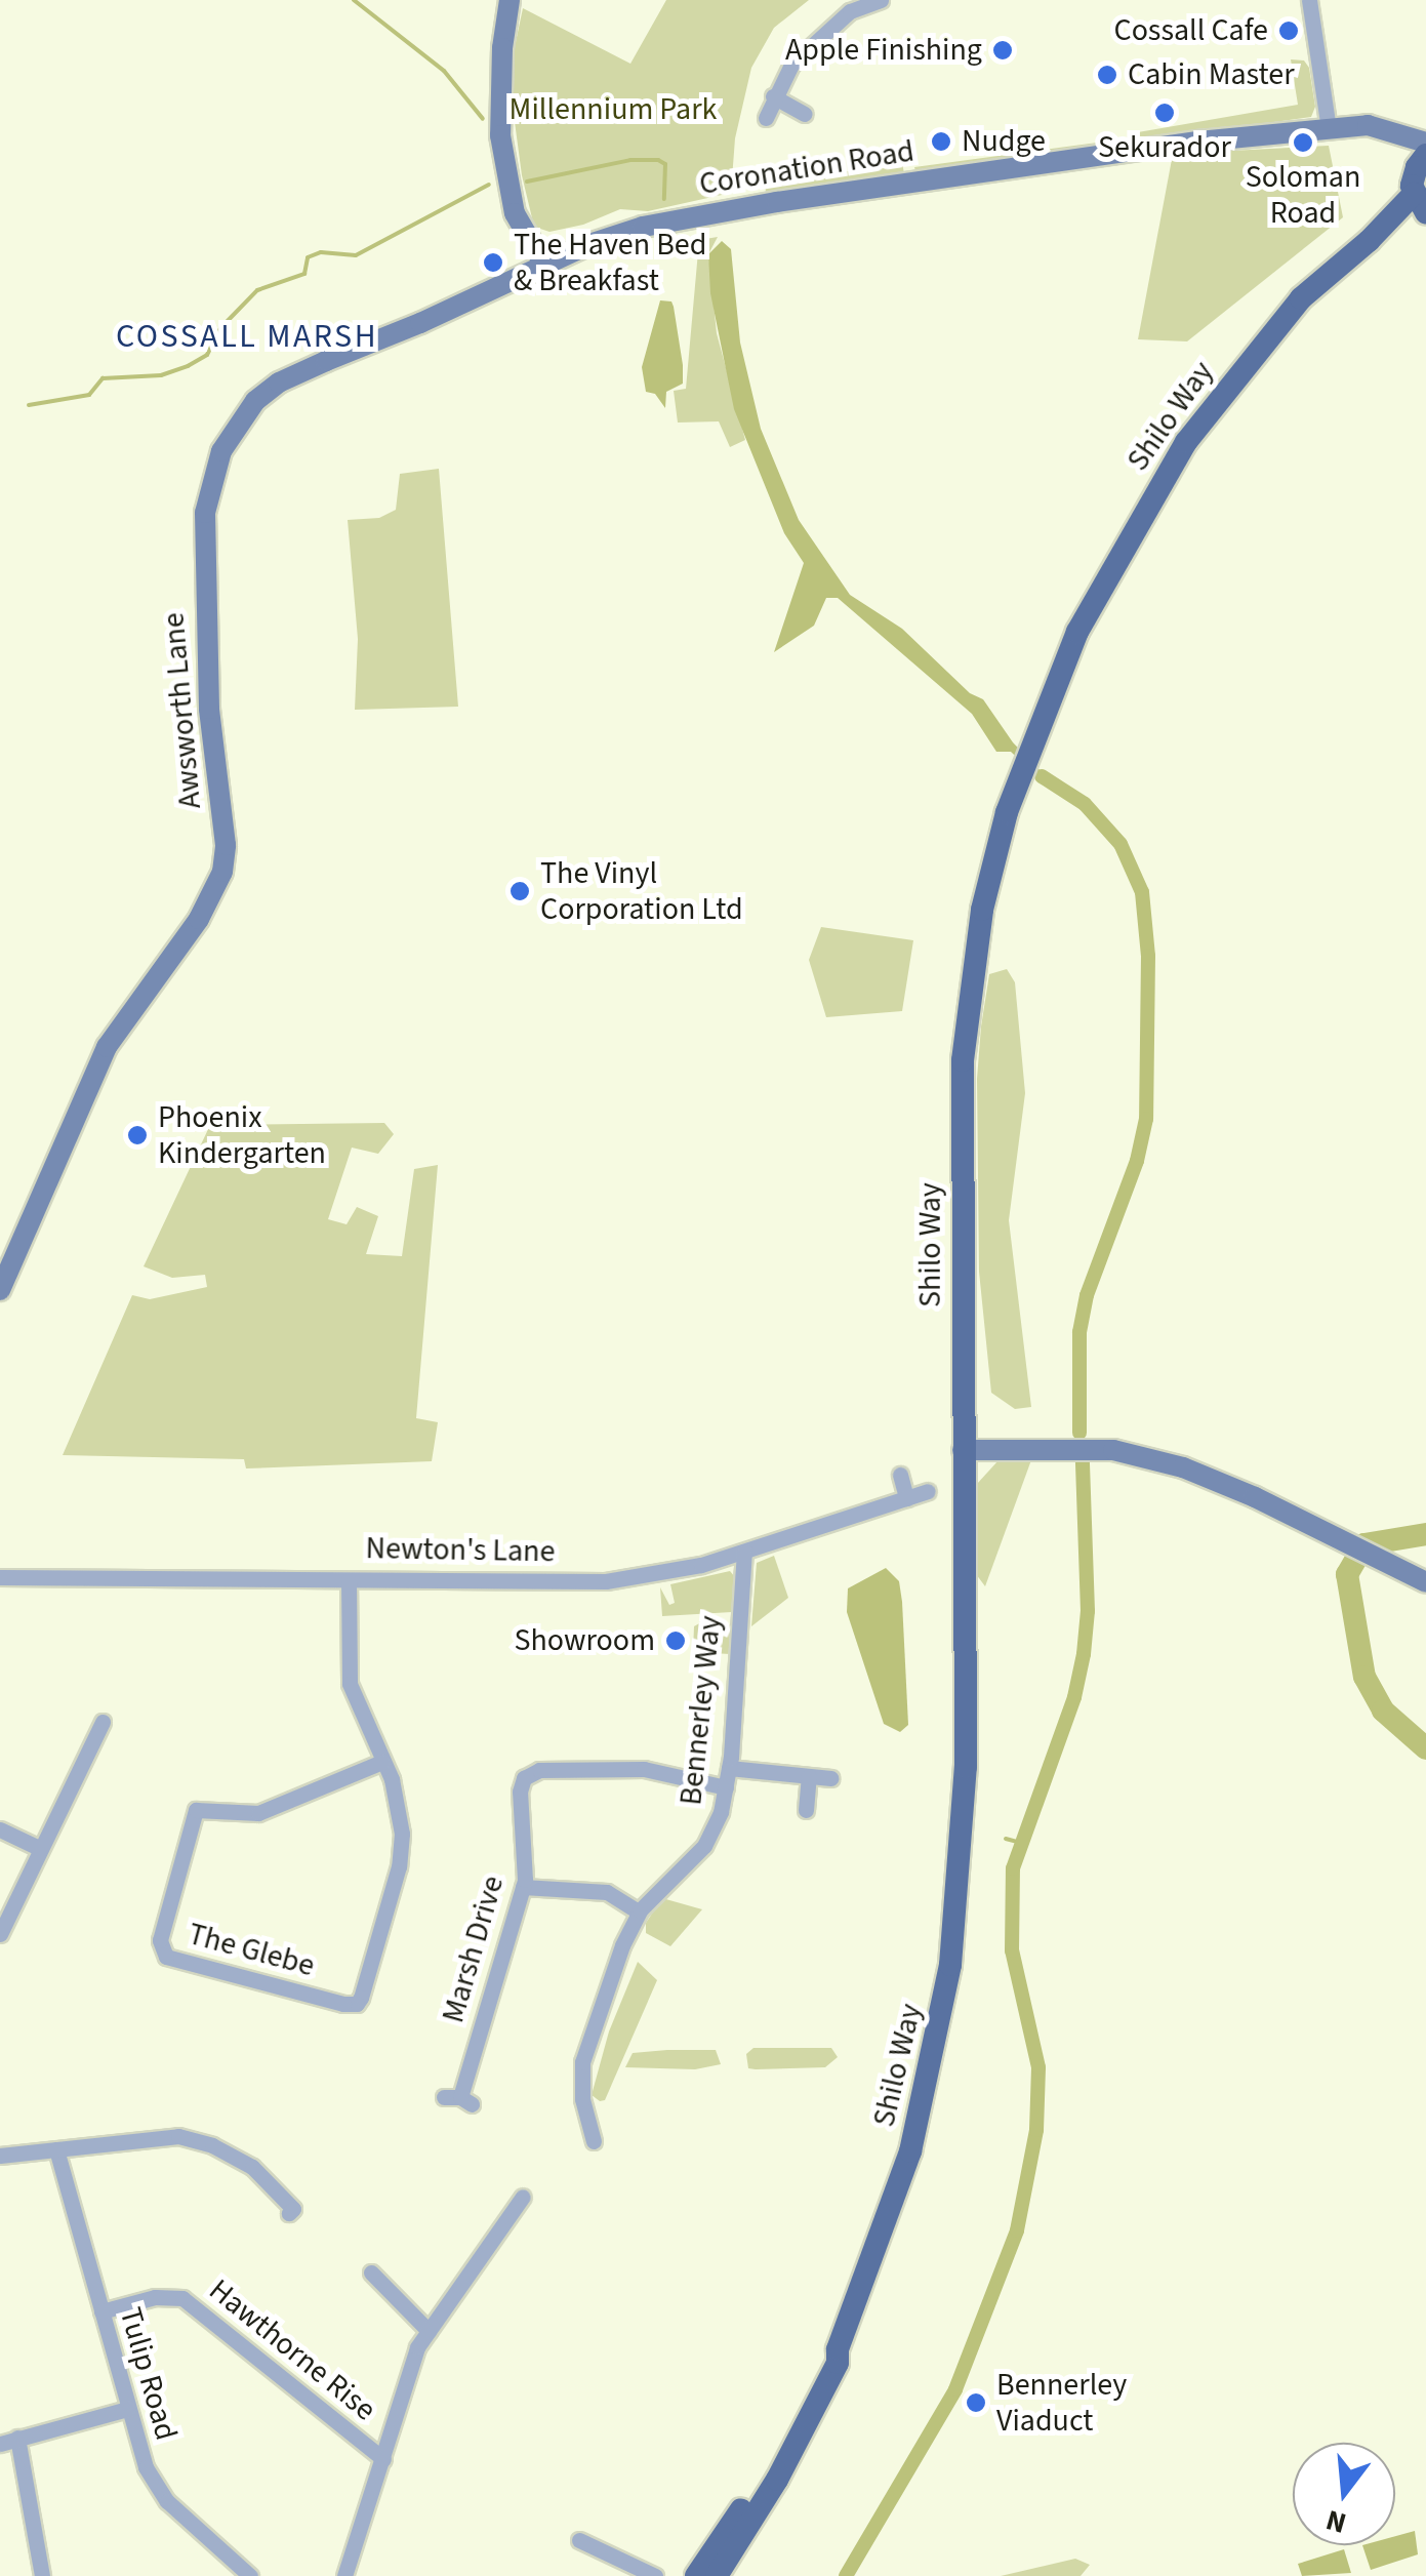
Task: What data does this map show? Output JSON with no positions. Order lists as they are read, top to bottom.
{
  "streets": {
    "main road": ["Shilo Way"],
    "street": [
      "Coronation Road",
      "Awsworth Lane",
      "Newton's Lane",
      "Bennerley Way",
      "Marsh Drive",
      "The Glebe",
      "Hawthorne Rise",
      "Tulip Road"
    ]
  },
  "crossings": [
    ["Coronation Road", "Awsworth Lane"],
    ["Newton's Lane", "Bennerley Way"],
    ["Newton's Lane", "The Glebe"],
    ["Bennerley Way", "Marsh Drive"],
    ["Hawthorne Rise", "Tulip Road"]
  ],
  "districts": ["COSSALL MARSH"],
  "parks": ["Millennium Park"],
  "places": [
    "Cossall Cafe",
    "Apple Finishing",
    "Cabin Master",
    "Sekurador",
    "Nudge",
    "Soloman Road",
    "The Haven Bed & Breakfast",
    "The Vinyl Corporation Ltd",
    "Phoenix Kindergarten",
    "Showroom",
    "Bennerley Viaduct"
  ],
  "north": "bottom"
}
